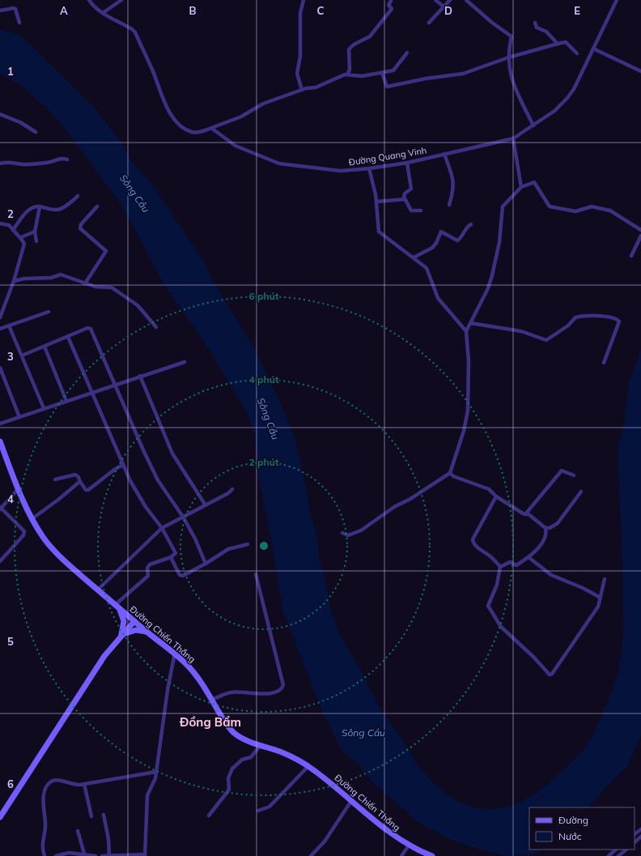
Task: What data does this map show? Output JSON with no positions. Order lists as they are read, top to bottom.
{
  "streets": {
    "main road": ["Đường Chiến Thắng"],
    "street": ["Đường Quang Vinh"]
  },
  "districts": ["Đồng Bẩm"],
  "water": ["Sông Cầu"],
  "legend": ["Đường", "Nước"],
  "grid": {
    "columns": [
      "A",
      "B",
      "C",
      "D",
      "E"
    ],
    "rows": [
      "1",
      "2",
      "3",
      "4",
      "5",
      "6"
    ]
  },
  "rings": ["6 phút", "4 phút", "2 phút"]
}
